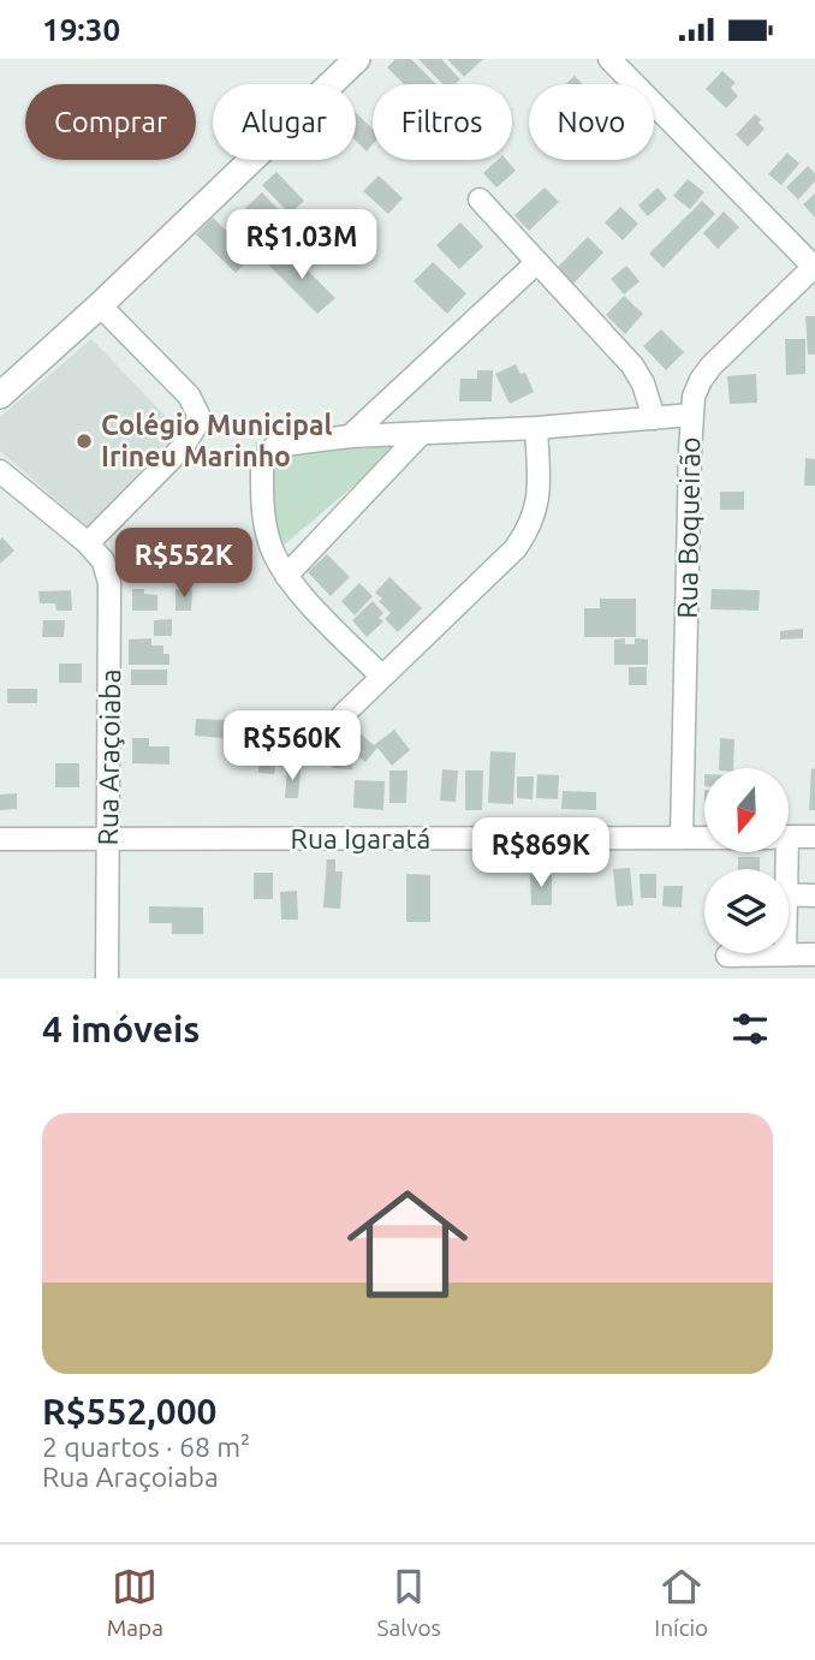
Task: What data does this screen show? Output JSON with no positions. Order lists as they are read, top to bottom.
{
  "streets": {
    "street": ["Rua Boqueirão", "Rua Araçoiaba", "Rua Igaratá"]
  },
  "crossings": [
    ["Rua Boqueirão", "Rua Igaratá"],
    ["Rua Araçoiaba", "Rua Igaratá"]
  ],
  "places": ["Colégio Municipal Irineu Marinho"],
  "north": "bottom",
  "page": {
    "status": "19:30",
    "chip": [
      "Comprar",
      "Alugar",
      "Filtros",
      "Novo"
    ],
    "price": [
      "R$1.03M",
      "R$552K",
      "R$560K",
      "R$869K"
    ],
    "heading": "4 imóveis",
    "list": [
      {
        "name": "R$552,000",
        "note": "2 quartos · 68 m² · Rua Araçoiaba"
      }
    ],
    "tabs": ["Mapa", "Salvos", "Início"]
  }
}
